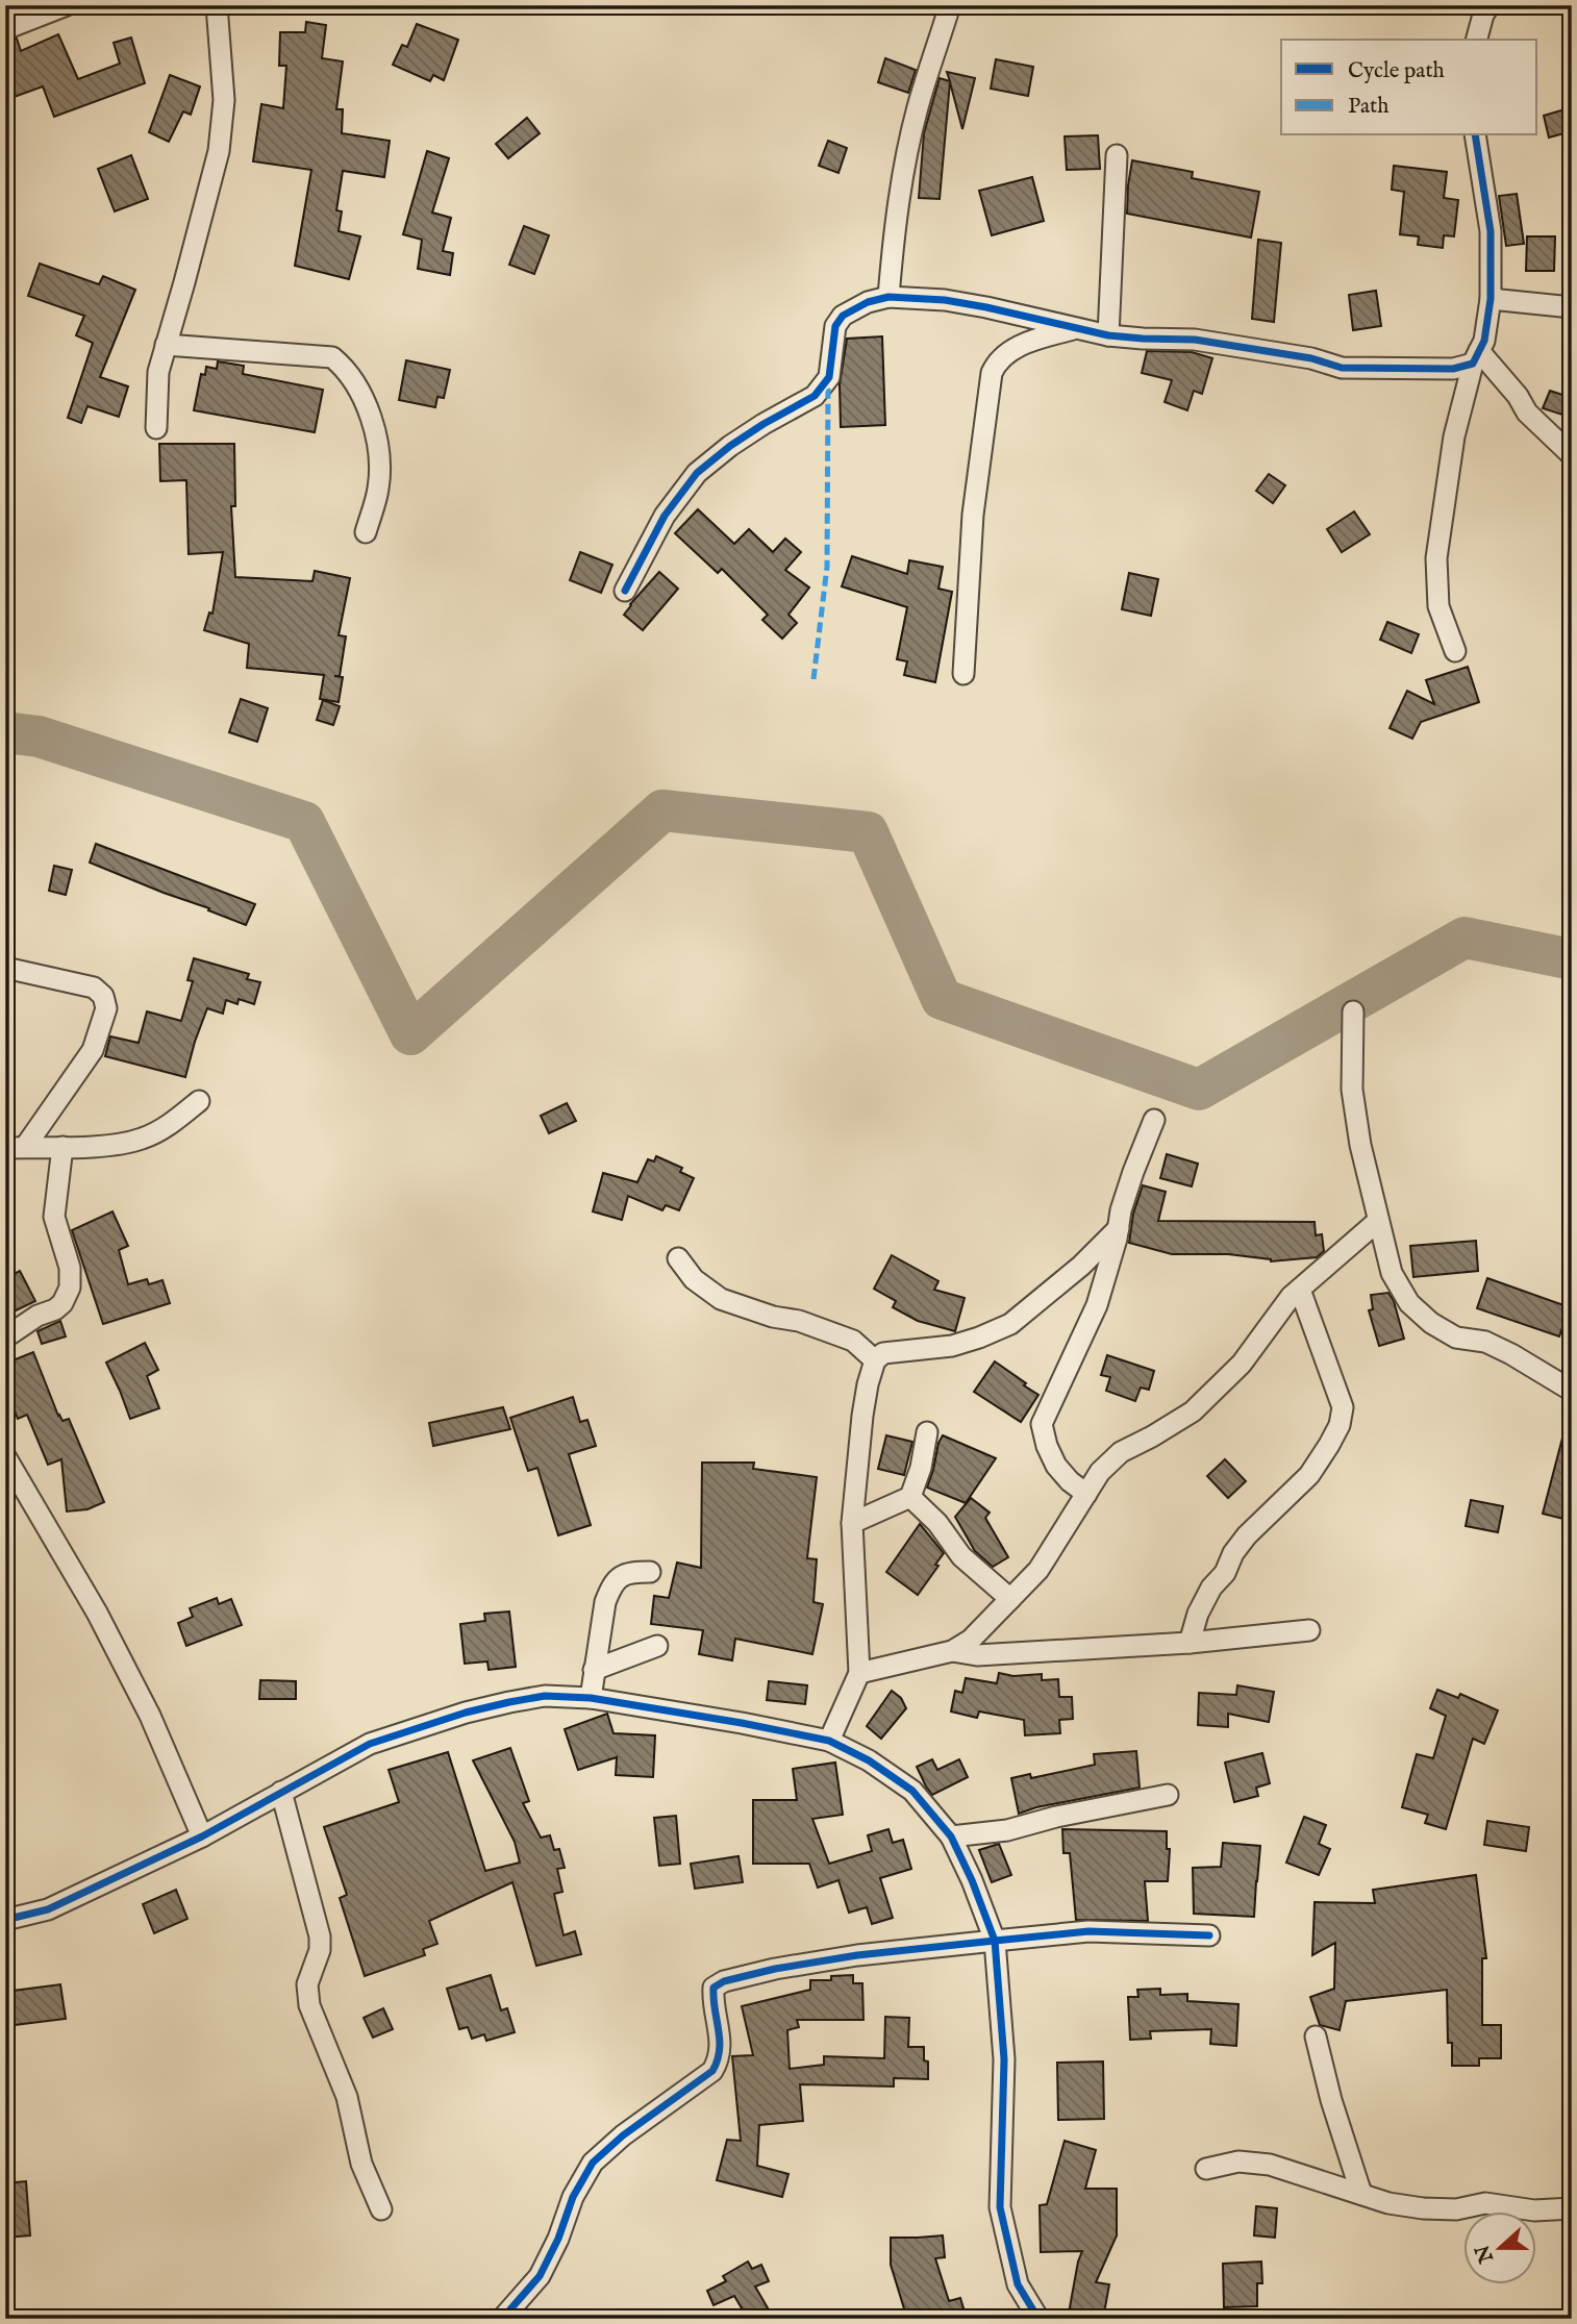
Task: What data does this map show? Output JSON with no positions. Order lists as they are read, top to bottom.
{
  "legend": ["Cycle path", "Path"],
  "north": "left"
}
